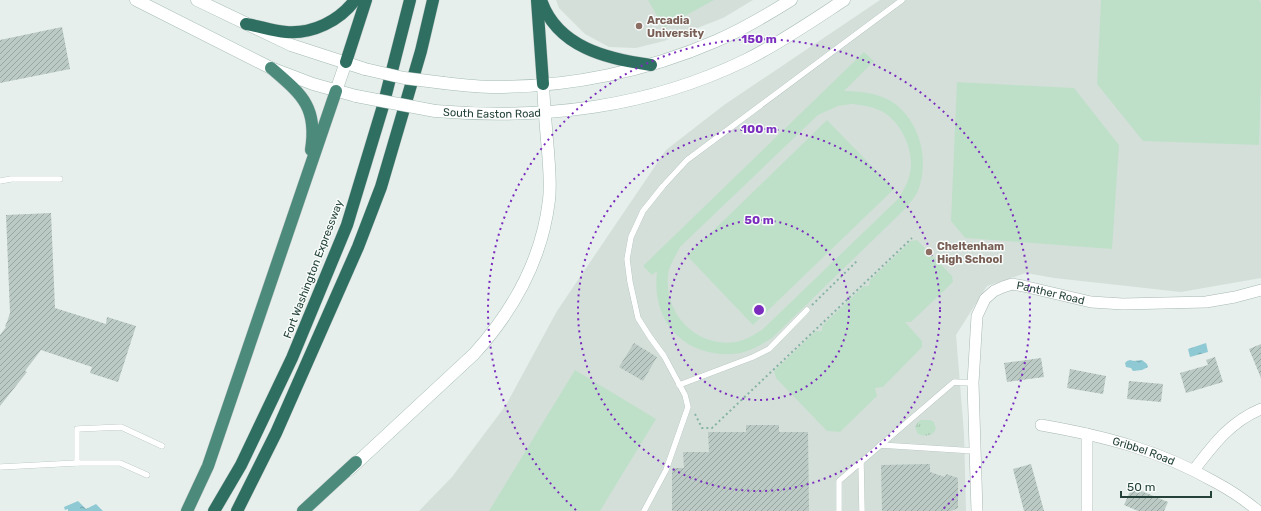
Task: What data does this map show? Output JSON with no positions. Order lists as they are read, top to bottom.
{
  "streets": {
    "highway": ["Fort Washington Expressway"],
    "main road": ["South Easton Road"],
    "street": ["Panther Road", "Gribbel Road"]
  },
  "places": ["Arcadia University", "Cheltenham High School"],
  "scale_bar": "50 m",
  "rings": ["150 m", "100 m", "50 m"]
}
